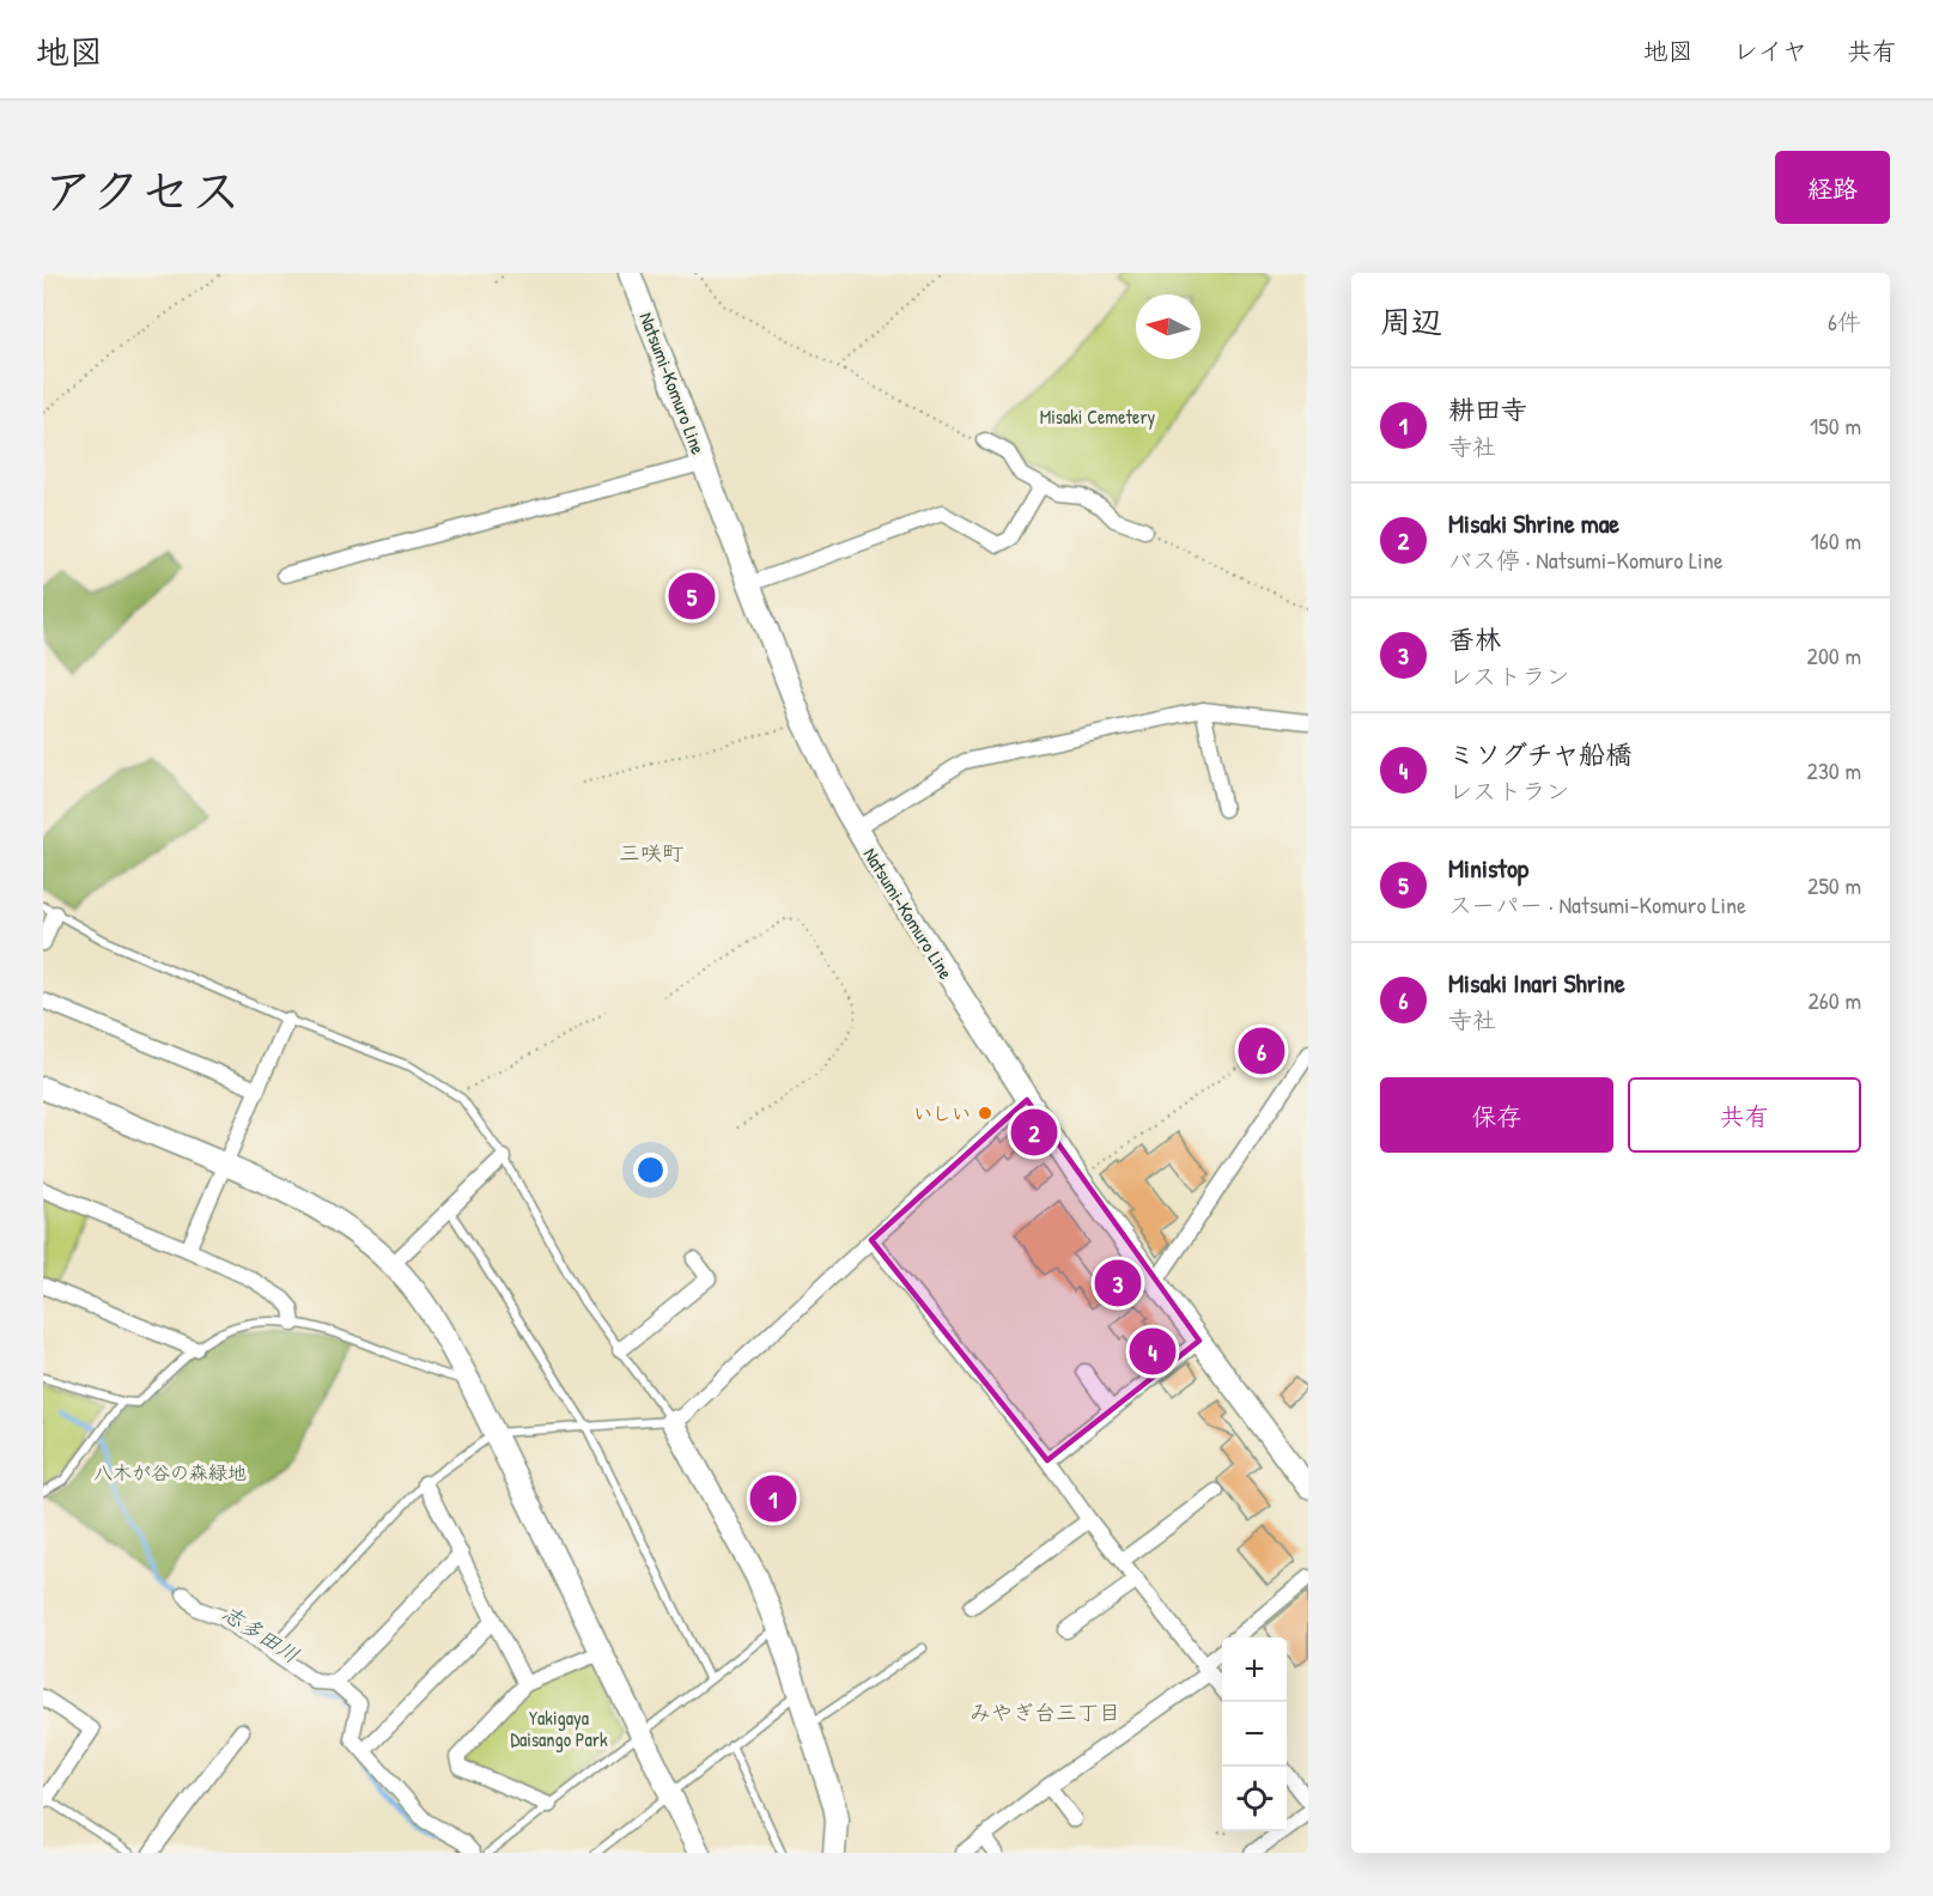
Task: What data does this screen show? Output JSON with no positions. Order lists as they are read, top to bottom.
{
  "streets": {
    "street": ["Natsumi-Komuro Line"]
  },
  "districts": ["三咲町", "みやぎ台三丁目"],
  "water": ["志多田川"],
  "parks": ["Misaki Cemetery", "八木が谷の森緑地", "Yakigaya Daisango Park"],
  "places": ["いしい"],
  "north": "left",
  "page": {
    "header": "地図",
    "nav": ["地図", "レイヤ", "共有"],
    "title": "アクセス",
    "buttons": [
      "経路",
      ["保存", "共有"]
    ],
    "heading": ["周辺", "6件"],
    "list": [
      {
        "mark": "1",
        "name": "耕田寺",
        "note": "寺社",
        "value": "150 m"
      },
      {
        "mark": "2",
        "name": "Misaki Shrine mae",
        "note": "バス停 · Natsumi-Komuro Line",
        "value": "160 m"
      },
      {
        "mark": "3",
        "name": "香林",
        "note": "レストラン",
        "value": "200 m"
      },
      {
        "mark": "4",
        "name": "ミソグチヤ船橋",
        "note": "レストラン",
        "value": "230 m"
      },
      {
        "mark": "5",
        "name": "Ministop",
        "note": "スーパー · Natsumi-Komuro Line",
        "value": "250 m"
      },
      {
        "mark": "6",
        "name": "Misaki Inari Shrine",
        "note": "寺社",
        "value": "260 m"
      }
    ],
    "pins": [
      "5",
      "6",
      "2",
      "3",
      "4",
      "1"
    ],
    "map_buttons": ["+", "−"]
  }
}
